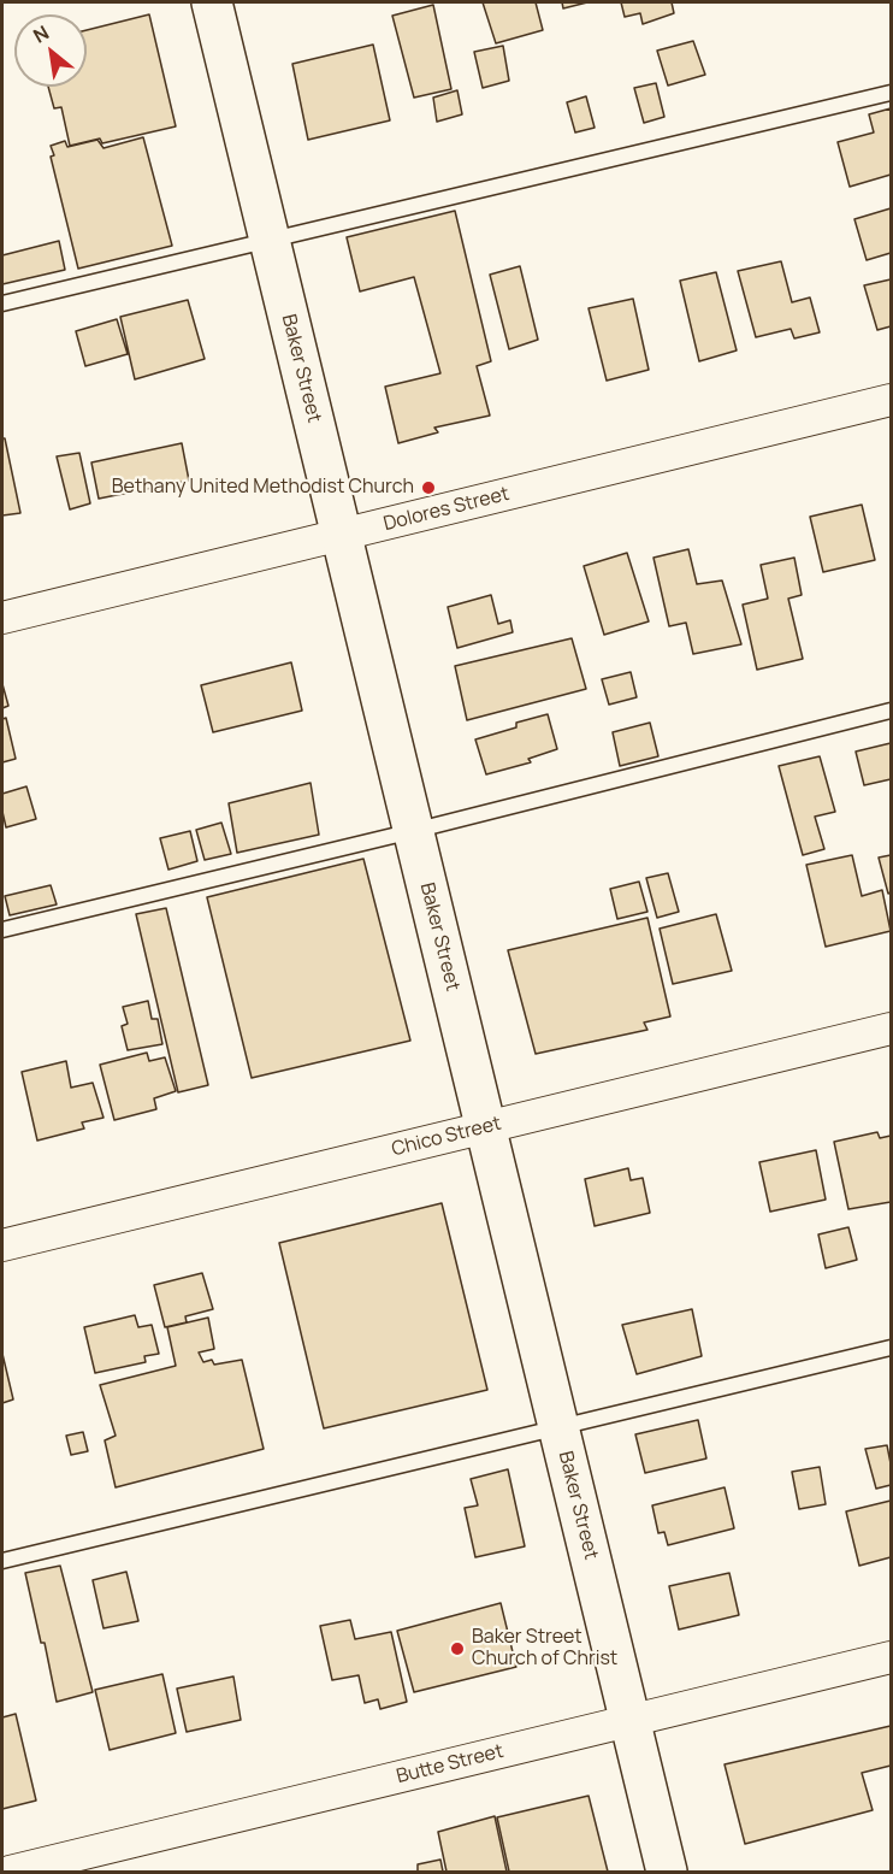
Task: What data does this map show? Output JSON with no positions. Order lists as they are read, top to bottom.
{
  "streets": {
    "street": [
      "Baker Street",
      "Dolores Street",
      "Chico Street",
      "Butte Street"
    ]
  },
  "crossings": [
    ["Baker Street", "Dolores Street"],
    ["Baker Street", "Chico Street"],
    ["Baker Street", "Butte Street"]
  ],
  "places": ["Bethany United Methodist Church", "Baker Street Church of Christ"],
  "north": "top left"
}
